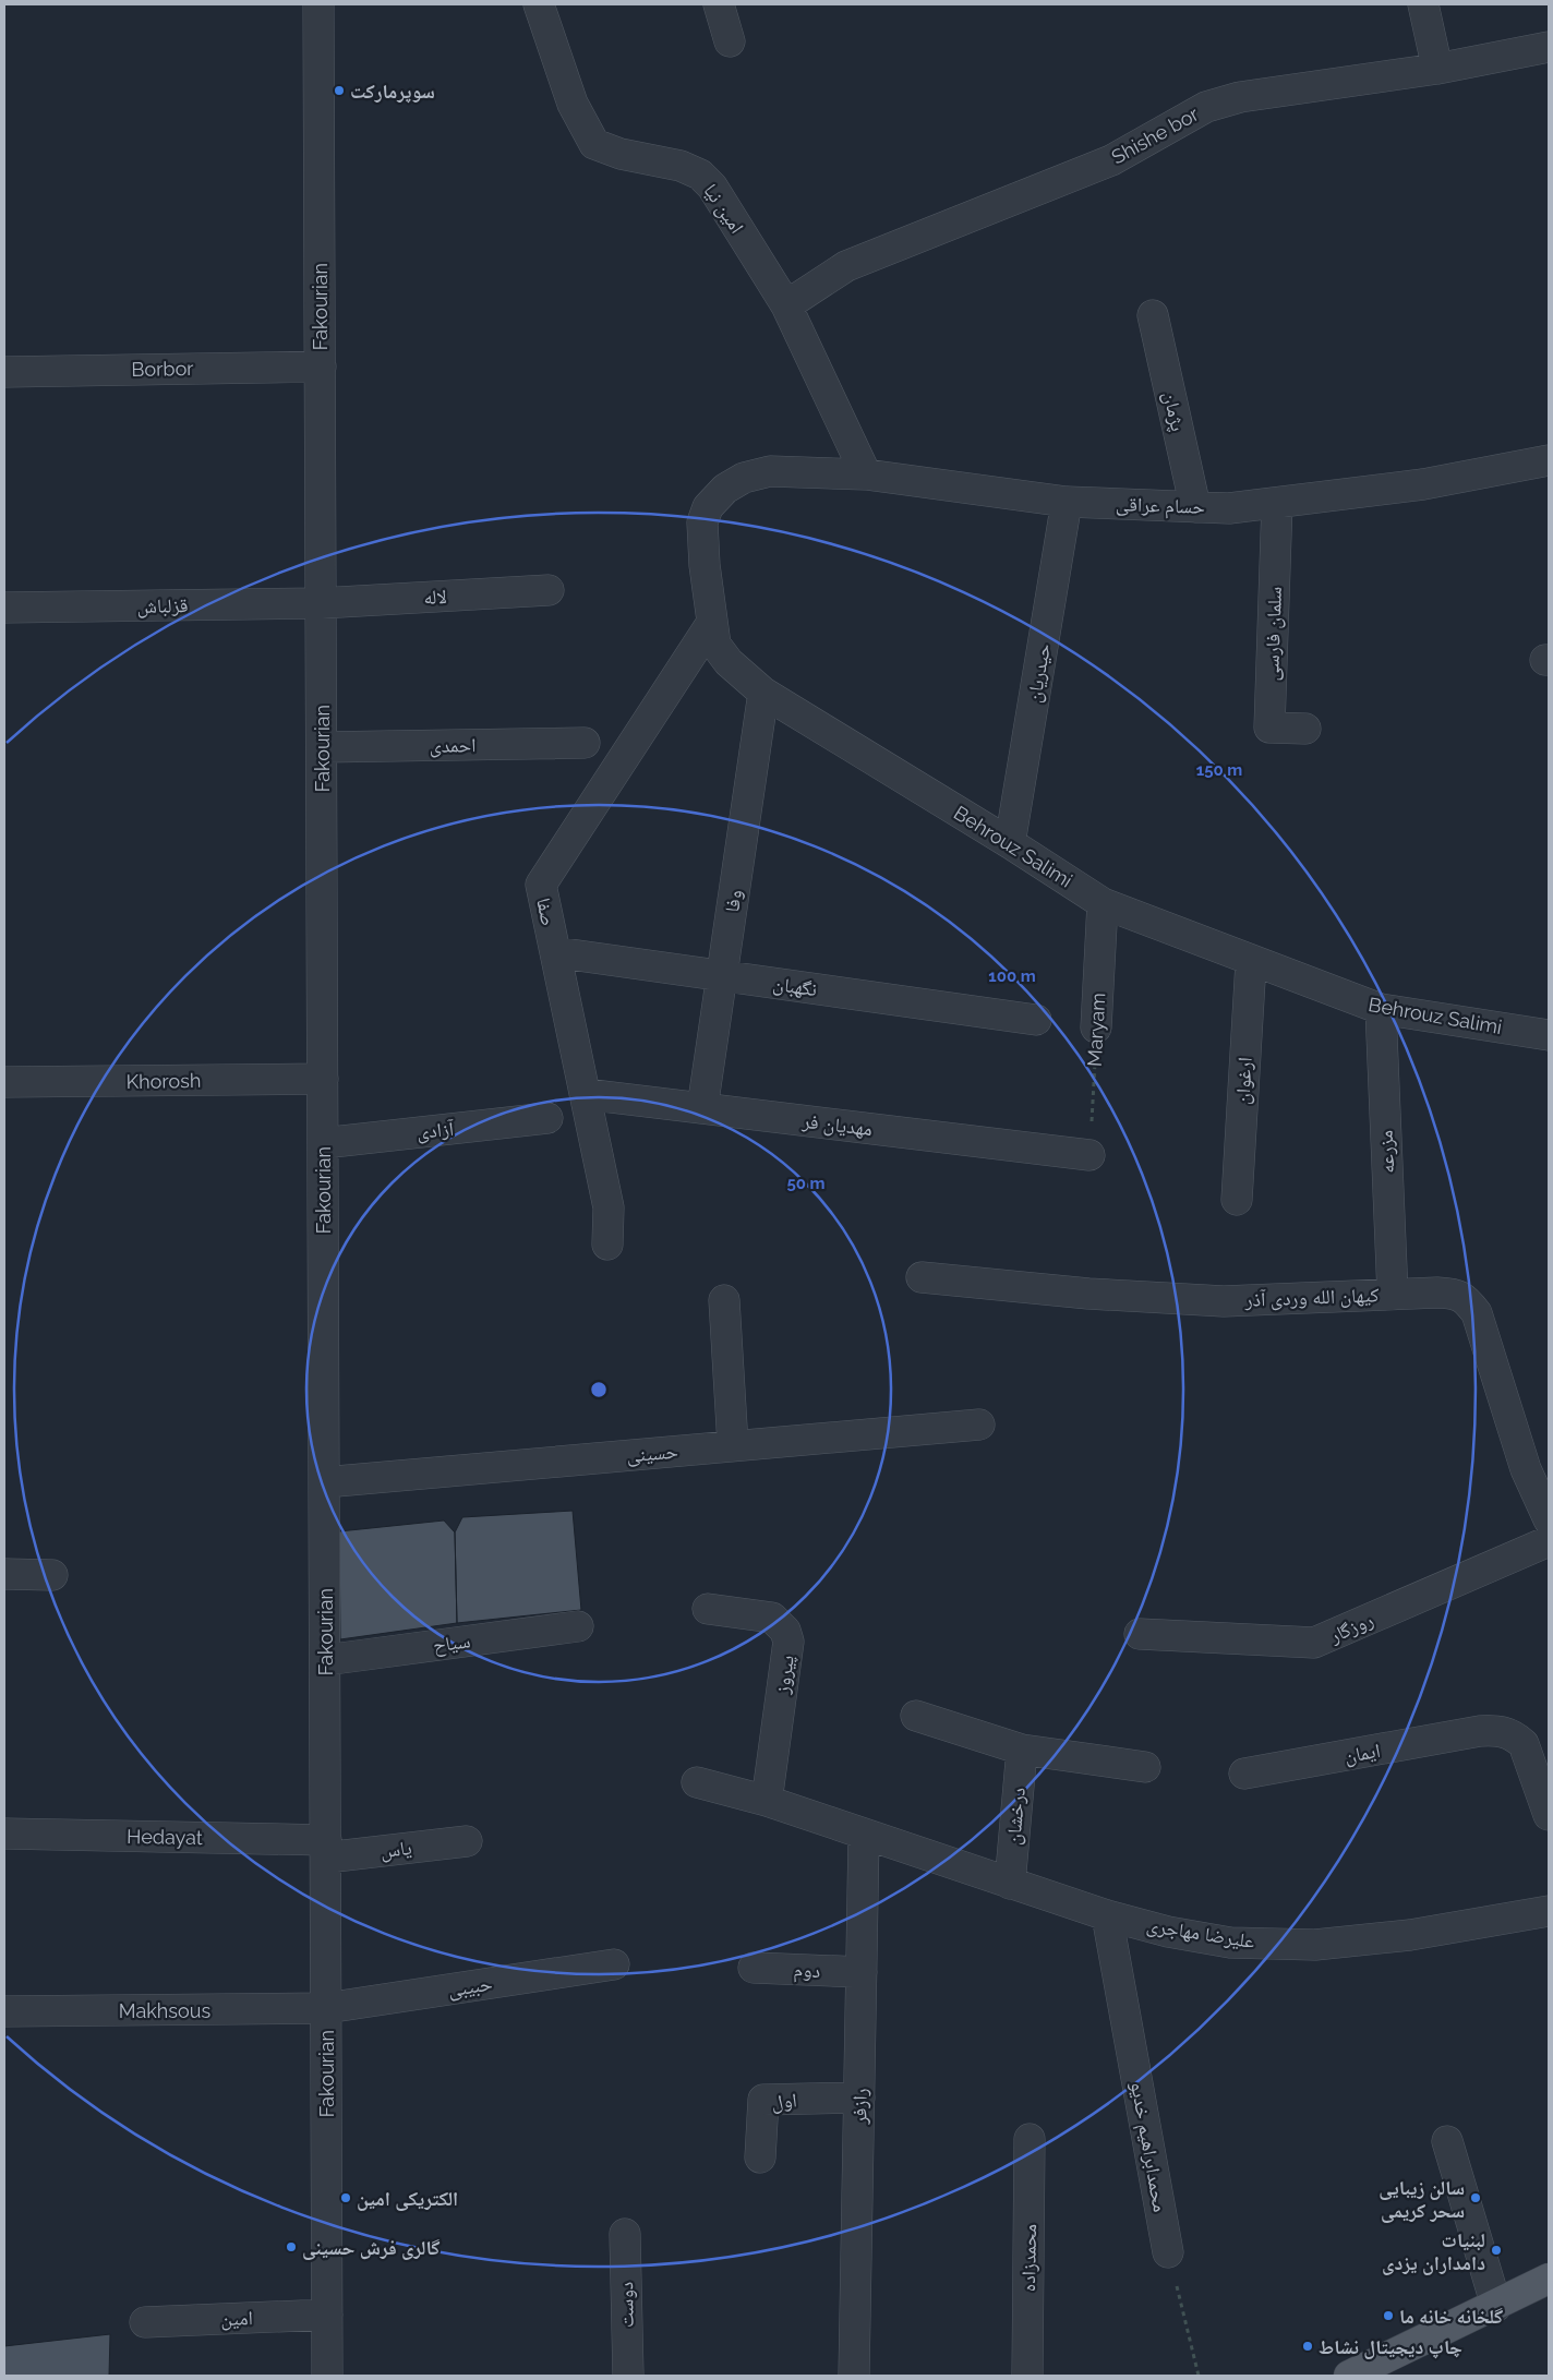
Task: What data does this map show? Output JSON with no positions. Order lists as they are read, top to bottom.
{
  "streets": {
    "street": [
      "Shishe bor",
      "امین نیا",
      "Fakourian",
      "Borbor",
      "پژمان",
      "حسام عراقی",
      "لاله",
      "قزلباش",
      "سلمان فارسی",
      "حیدریان",
      "احمدی",
      "Behrouz Salimi",
      "وفا",
      "صفا",
      "نگهبان",
      "Maryam",
      "Khorosh",
      "ارغوان",
      "مهدیان فر",
      "آزادی",
      "مزرعه",
      "کیهان الله وردی آذر",
      "حسینی",
      "روزگار",
      "سیاح",
      "پیروز",
      "ایمان",
      "درخشان",
      "Hedayat",
      "یاس",
      "علیرضا مهاجری",
      "دوم",
      "حبیبی",
      "Makhsous",
      "اول",
      "رازفر",
      "محمدابراهیم خدیو",
      "محمدزاده",
      "دوست",
      "امین"
    ]
  },
  "crossings": [
    ["Shishe bor", "امین نیا"],
    ["امین نیا", "حسام عراقی"],
    ["Fakourian", "Borbor"],
    ["Fakourian", "لاله"],
    ["Fakourian", "قزلباش"],
    ["Fakourian", "احمدی"],
    ["Fakourian", "Khorosh"],
    ["Fakourian", "آزادی"],
    ["Fakourian", "حسینی"],
    ["Fakourian", "سیاح"],
    ["Fakourian", "Hedayat"],
    ["Fakourian", "یاس"],
    ["Fakourian", "حبیبی"],
    ["Fakourian", "Makhsous"],
    ["Fakourian", "امین"],
    ["پژمان", "حسام عراقی"],
    ["حسام عراقی", "سلمان فارسی"],
    ["حسام عراقی", "حیدریان"],
    ["حسام عراقی", "Behrouz Salimi"],
    ["لاله", "قزلباش"],
    ["حیدریان", "Behrouz Salimi"],
    ["Behrouz Salimi", "وفا"],
    ["Behrouz Salimi", "صفا"],
    ["Behrouz Salimi", "Maryam"],
    ["Behrouz Salimi", "ارغوان"],
    ["Behrouz Salimi", "مزرعه"],
    ["وفا", "نگهبان"],
    ["وفا", "مهدیان فر"],
    ["صفا", "نگهبان"],
    ["صفا", "مهدیان فر"],
    ["Maryam", "مهدیان فر"],
    ["مزرعه", "کیهان الله وردی آذر"],
    ["درخشان", "علیرضا مهاجری"],
    ["Hedayat", "یاس"],
    ["علیرضا مهاجری", "رازفر"],
    ["علیرضا مهاجری", "محمدابراهیم خدیو"],
    ["دوم", "رازفر"],
    ["حبیبی", "Makhsous"],
    ["اول", "رازفر"]
  ],
  "places": [
    "سوپرمارکت",
    "الکتریکی امین",
    "سالن زیبایی سحر کریمی",
    "گالری فرش حسینی",
    "لبنیات دامداران یزدی",
    "گلخانه خانه ما",
    "چاپ دیجیتال نشاط"
  ],
  "rings": ["150 m", "100 m", "50 m"]
}
